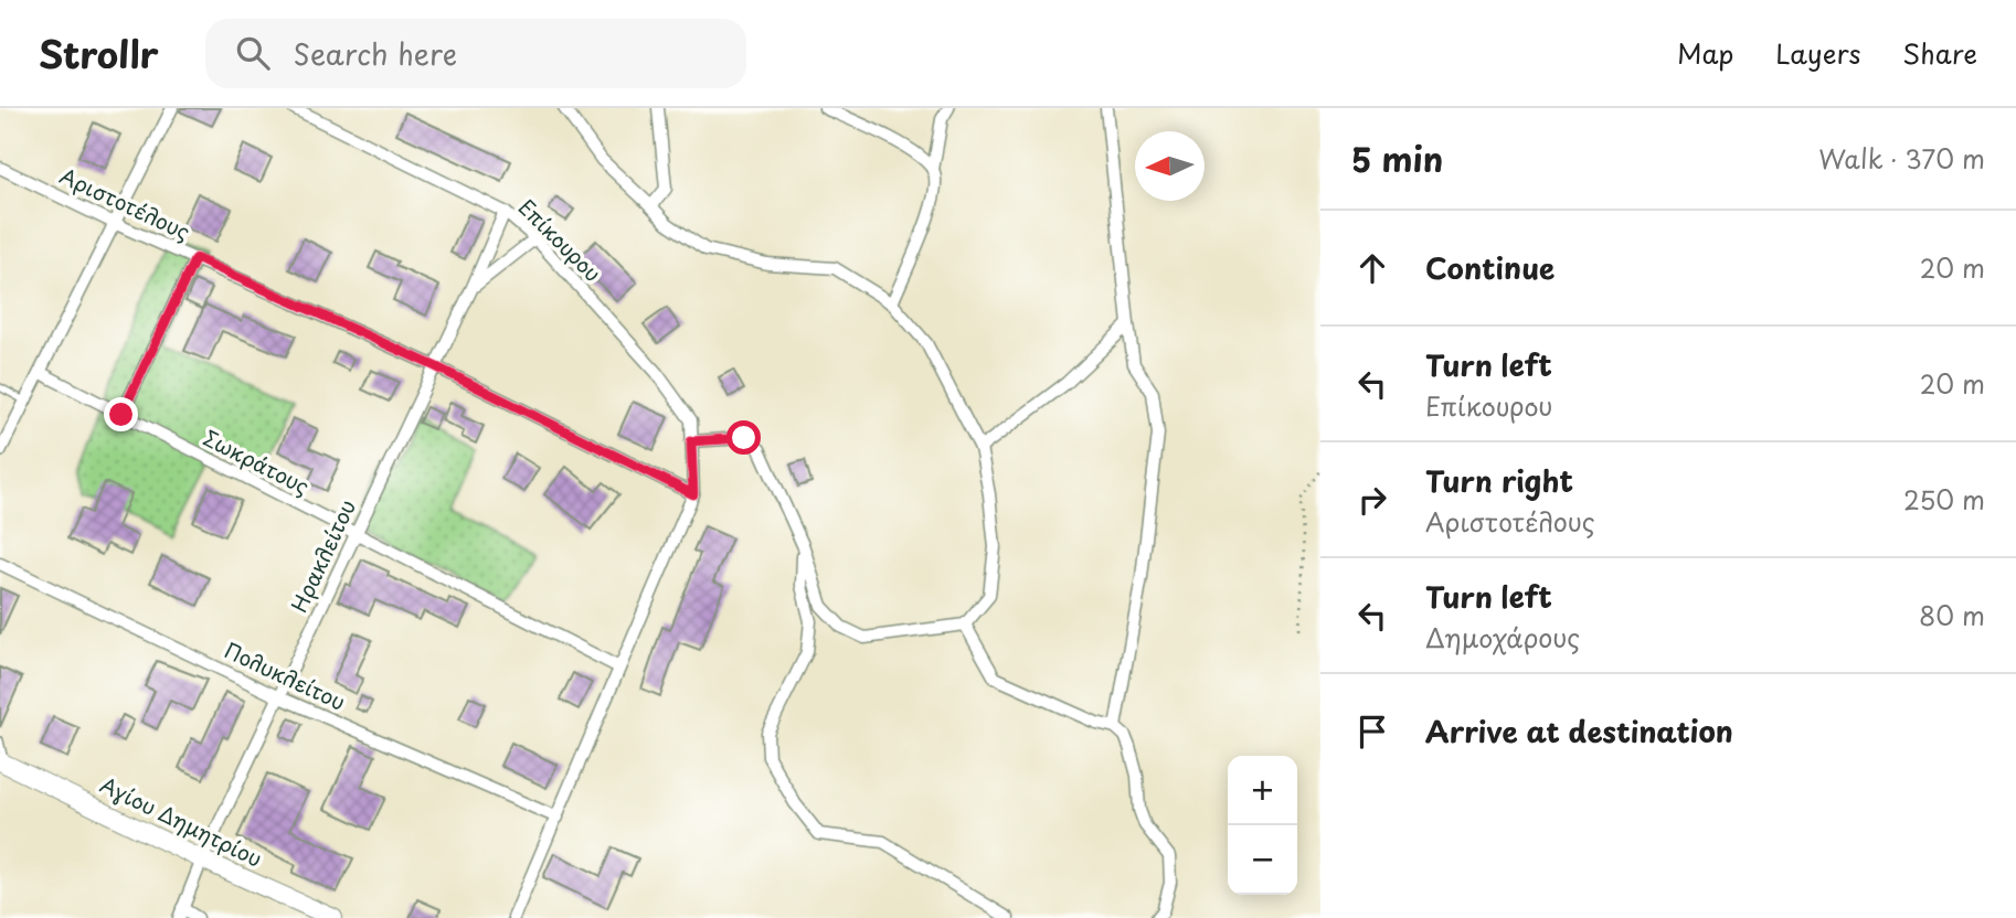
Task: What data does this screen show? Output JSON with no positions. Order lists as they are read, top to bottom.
{
  "streets": {
    "street": [
      "Αριστοτέλους",
      "Επίκουρου",
      "Σωκράτους",
      "Ηρακλείτου",
      "Πολυκλείτου",
      "Αγίου Δημητρίου"
    ]
  },
  "crossings": [
    ["Αριστοτέλους", "Επίκουρου"],
    ["Αριστοτέλους", "Ηρακλείτου"],
    ["Επίκουρου", "Ηρακλείτου"],
    ["Σωκράτους", "Ηρακλείτου"],
    ["Ηρακλείτου", "Πολυκλείτου"],
    ["Ηρακλείτου", "Αγίου Δημητρίου"]
  ],
  "north": "left",
  "page": {
    "header": "Strollr",
    "search": "Search here",
    "nav": ["Map", "Layers", "Share"],
    "heading": ["5 min", "Walk · 370 m"],
    "list": [
      ["Continue", "20 m"],
      ["Turn left", "Επίκουρου", "20 m"],
      ["Turn right", "Αριστοτέλους", "250 m"],
      ["Turn left", "Δημοχάρους", "80 m"],
      "Arrive at destination"
    ],
    "map_buttons": ["+", "−"]
  }
}
